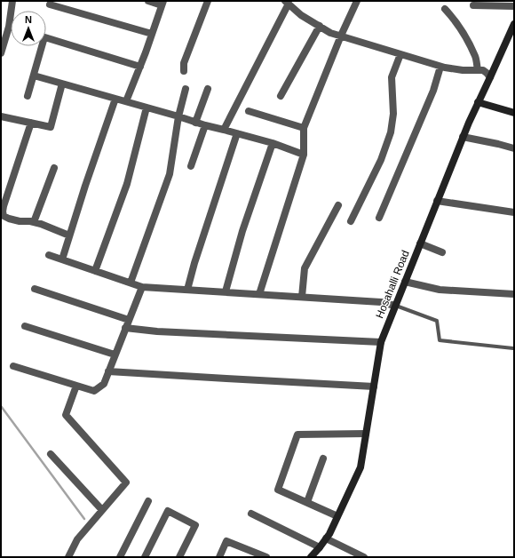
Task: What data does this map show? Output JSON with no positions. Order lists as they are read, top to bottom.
{
  "streets": {
    "street": ["Hosahalli Road"]
  },
  "north": "top"
}
